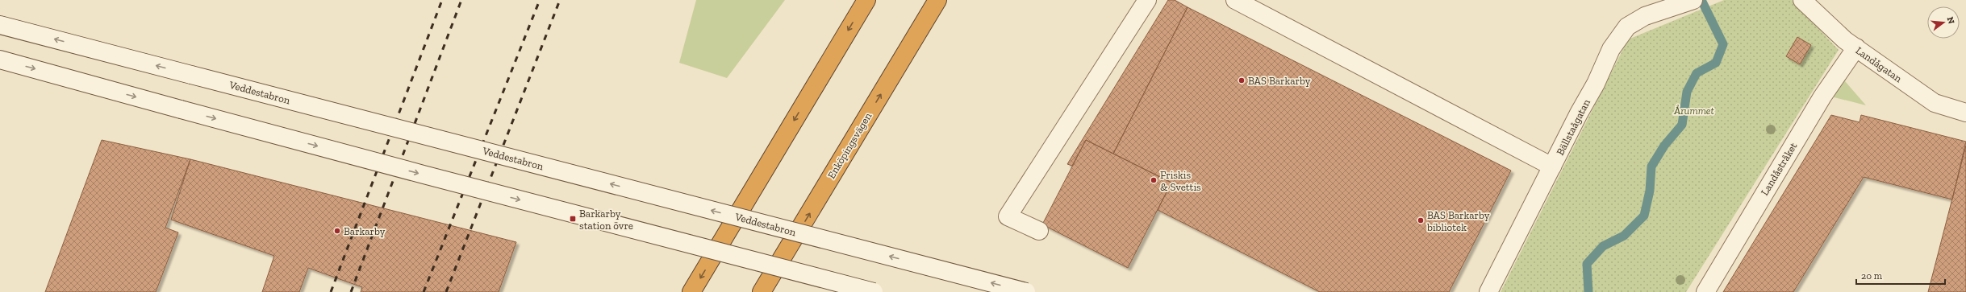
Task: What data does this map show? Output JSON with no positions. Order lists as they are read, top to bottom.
{
  "streets": {
    "highway": ["Enköpingsvägen"],
    "street": [
      "Landågatan",
      "Veddestabron",
      "Bällstaågatan",
      "Landåstråket"
    ]
  },
  "crossings": [
    ["Landågatan", "Landåstråket"]
  ],
  "parks": ["Årummet"],
  "places": {
    "other": [
      "BAS Barkarby",
      "Friskis & Svettis",
      "BAS Barkarby bibliotek",
      "Barkarby"
    ],
    "transit": ["Barkarby station övre"]
  },
  "scale_bar": "20 m",
  "north": "right"
}
